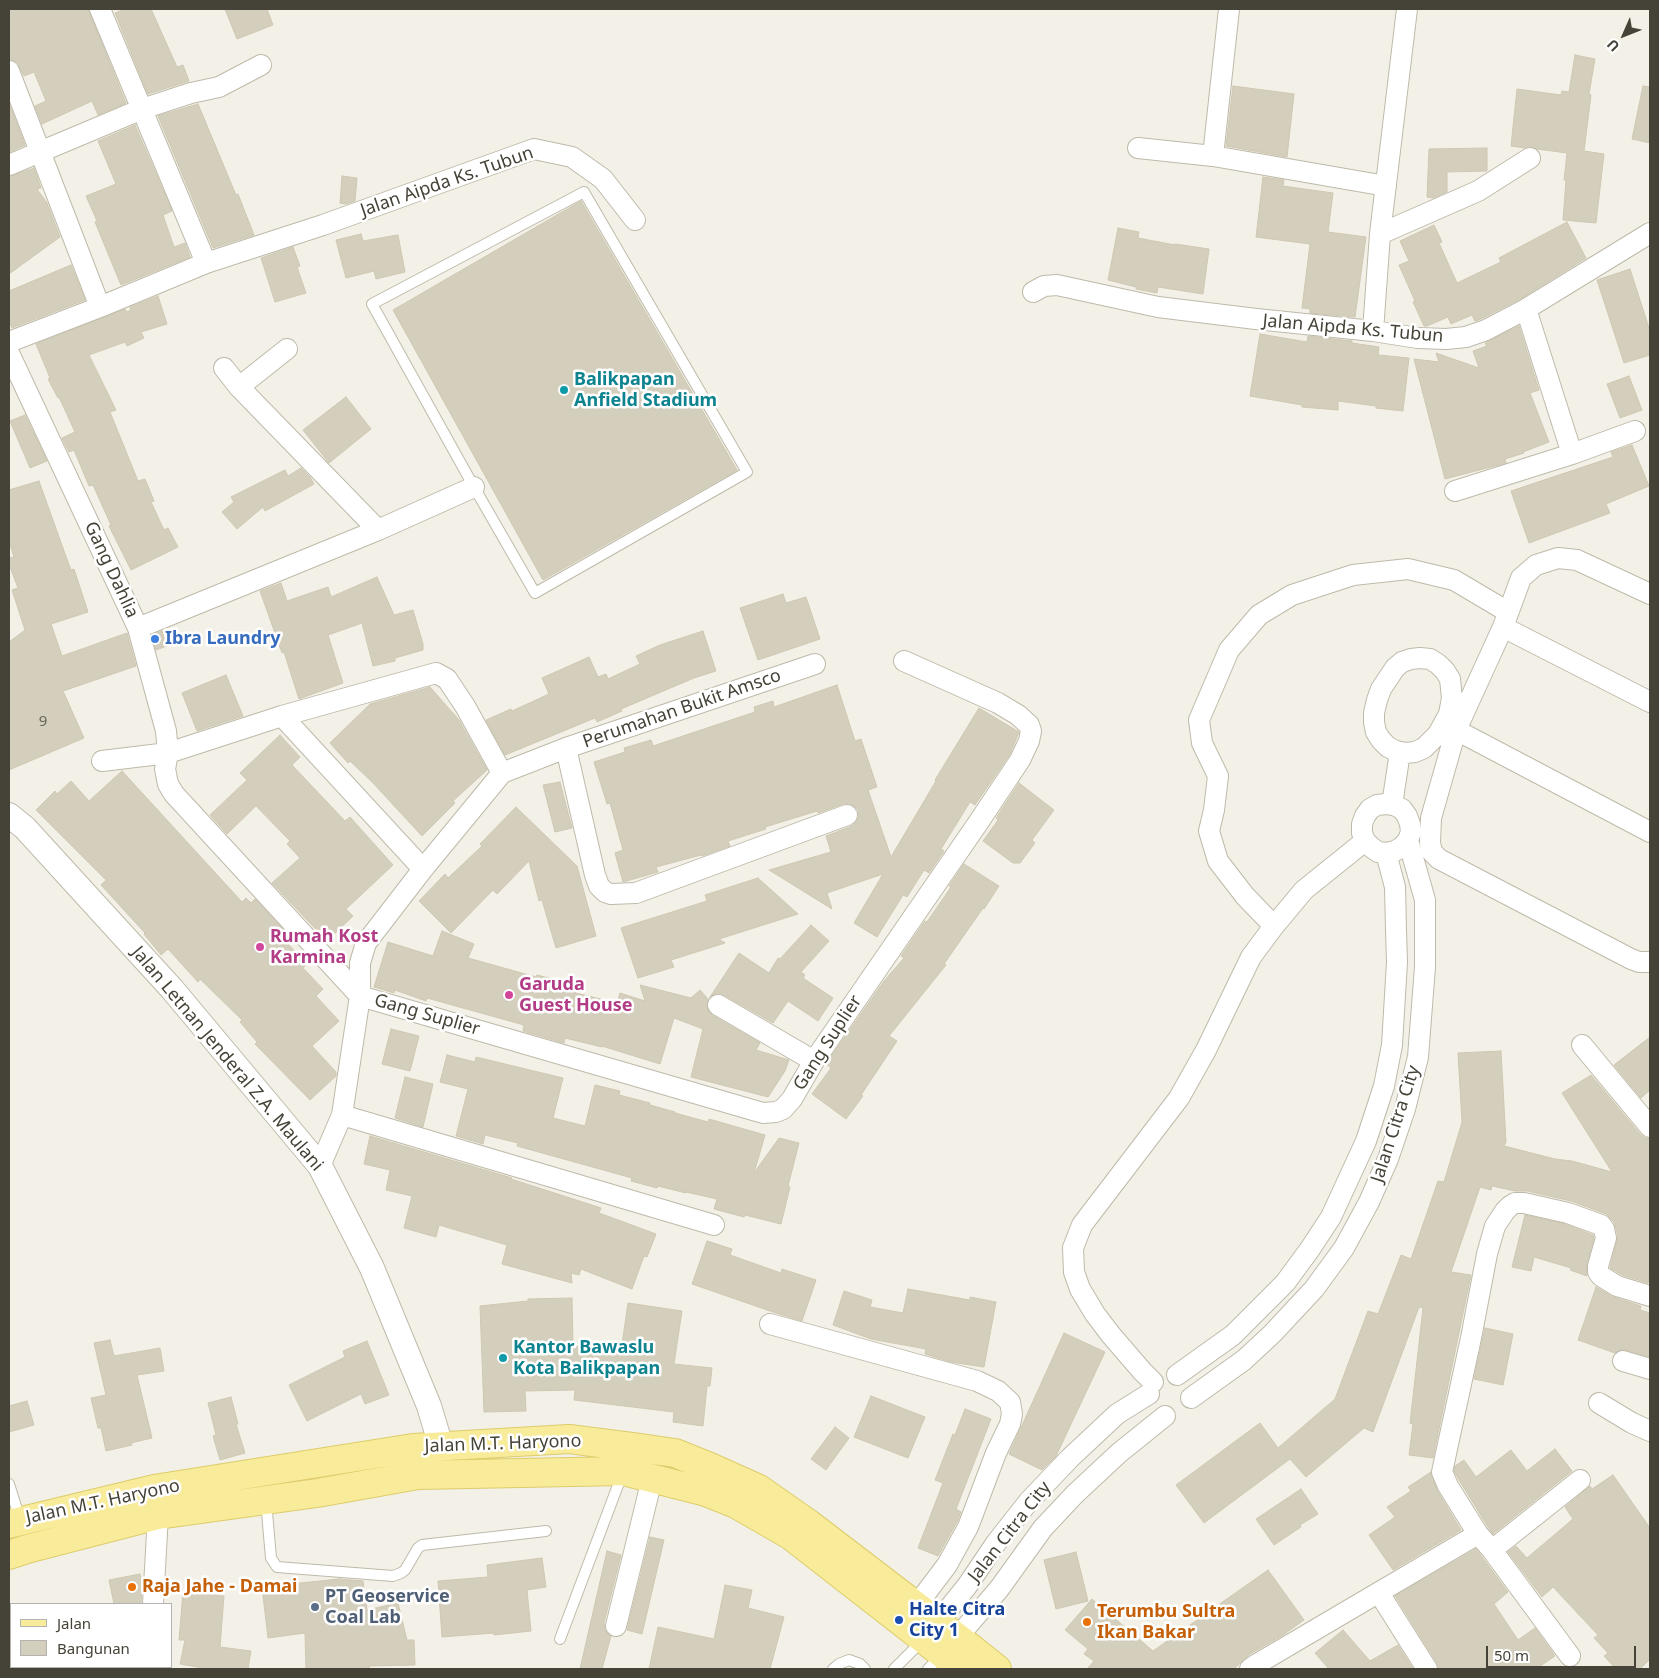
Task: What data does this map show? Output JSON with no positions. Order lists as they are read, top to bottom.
{
  "streets": {
    "main road": ["Jalan M.T. Haryono"],
    "street": [
      "Jalan Aipda Ks. Tubun",
      "Gang Dahlia",
      "Perumahan Bukit Amsco",
      "Gang Suplier",
      "Jalan Letnan Jenderal Z.A. Maulani",
      "Jalan Citra City"
    ]
  },
  "crossings": [
    ["Gang Dahlia", "Gang Suplier"],
    ["Jalan Letnan Jenderal Z.A. Maulani", "Jalan M.T. Haryono"],
    ["Jalan Citra City", "Jalan M.T. Haryono"]
  ],
  "places": [
    "Balikpapan Anfield Stadium",
    "Ibra Laundry",
    "Rumah Kost Karmina",
    "Garuda Guest House",
    "Kantor Bawaslu Kota Balikpapan",
    "Raja Jahe - Damai",
    "PT Geoservice Coal Lab",
    "Halte Citra City 1",
    "Terumbu Sultra Ikan Bakar"
  ],
  "house_numbers": ["9"],
  "legend": ["Jalan", "Bangunan"],
  "scale_bar": "50 m",
  "north": "bottom left"
}
